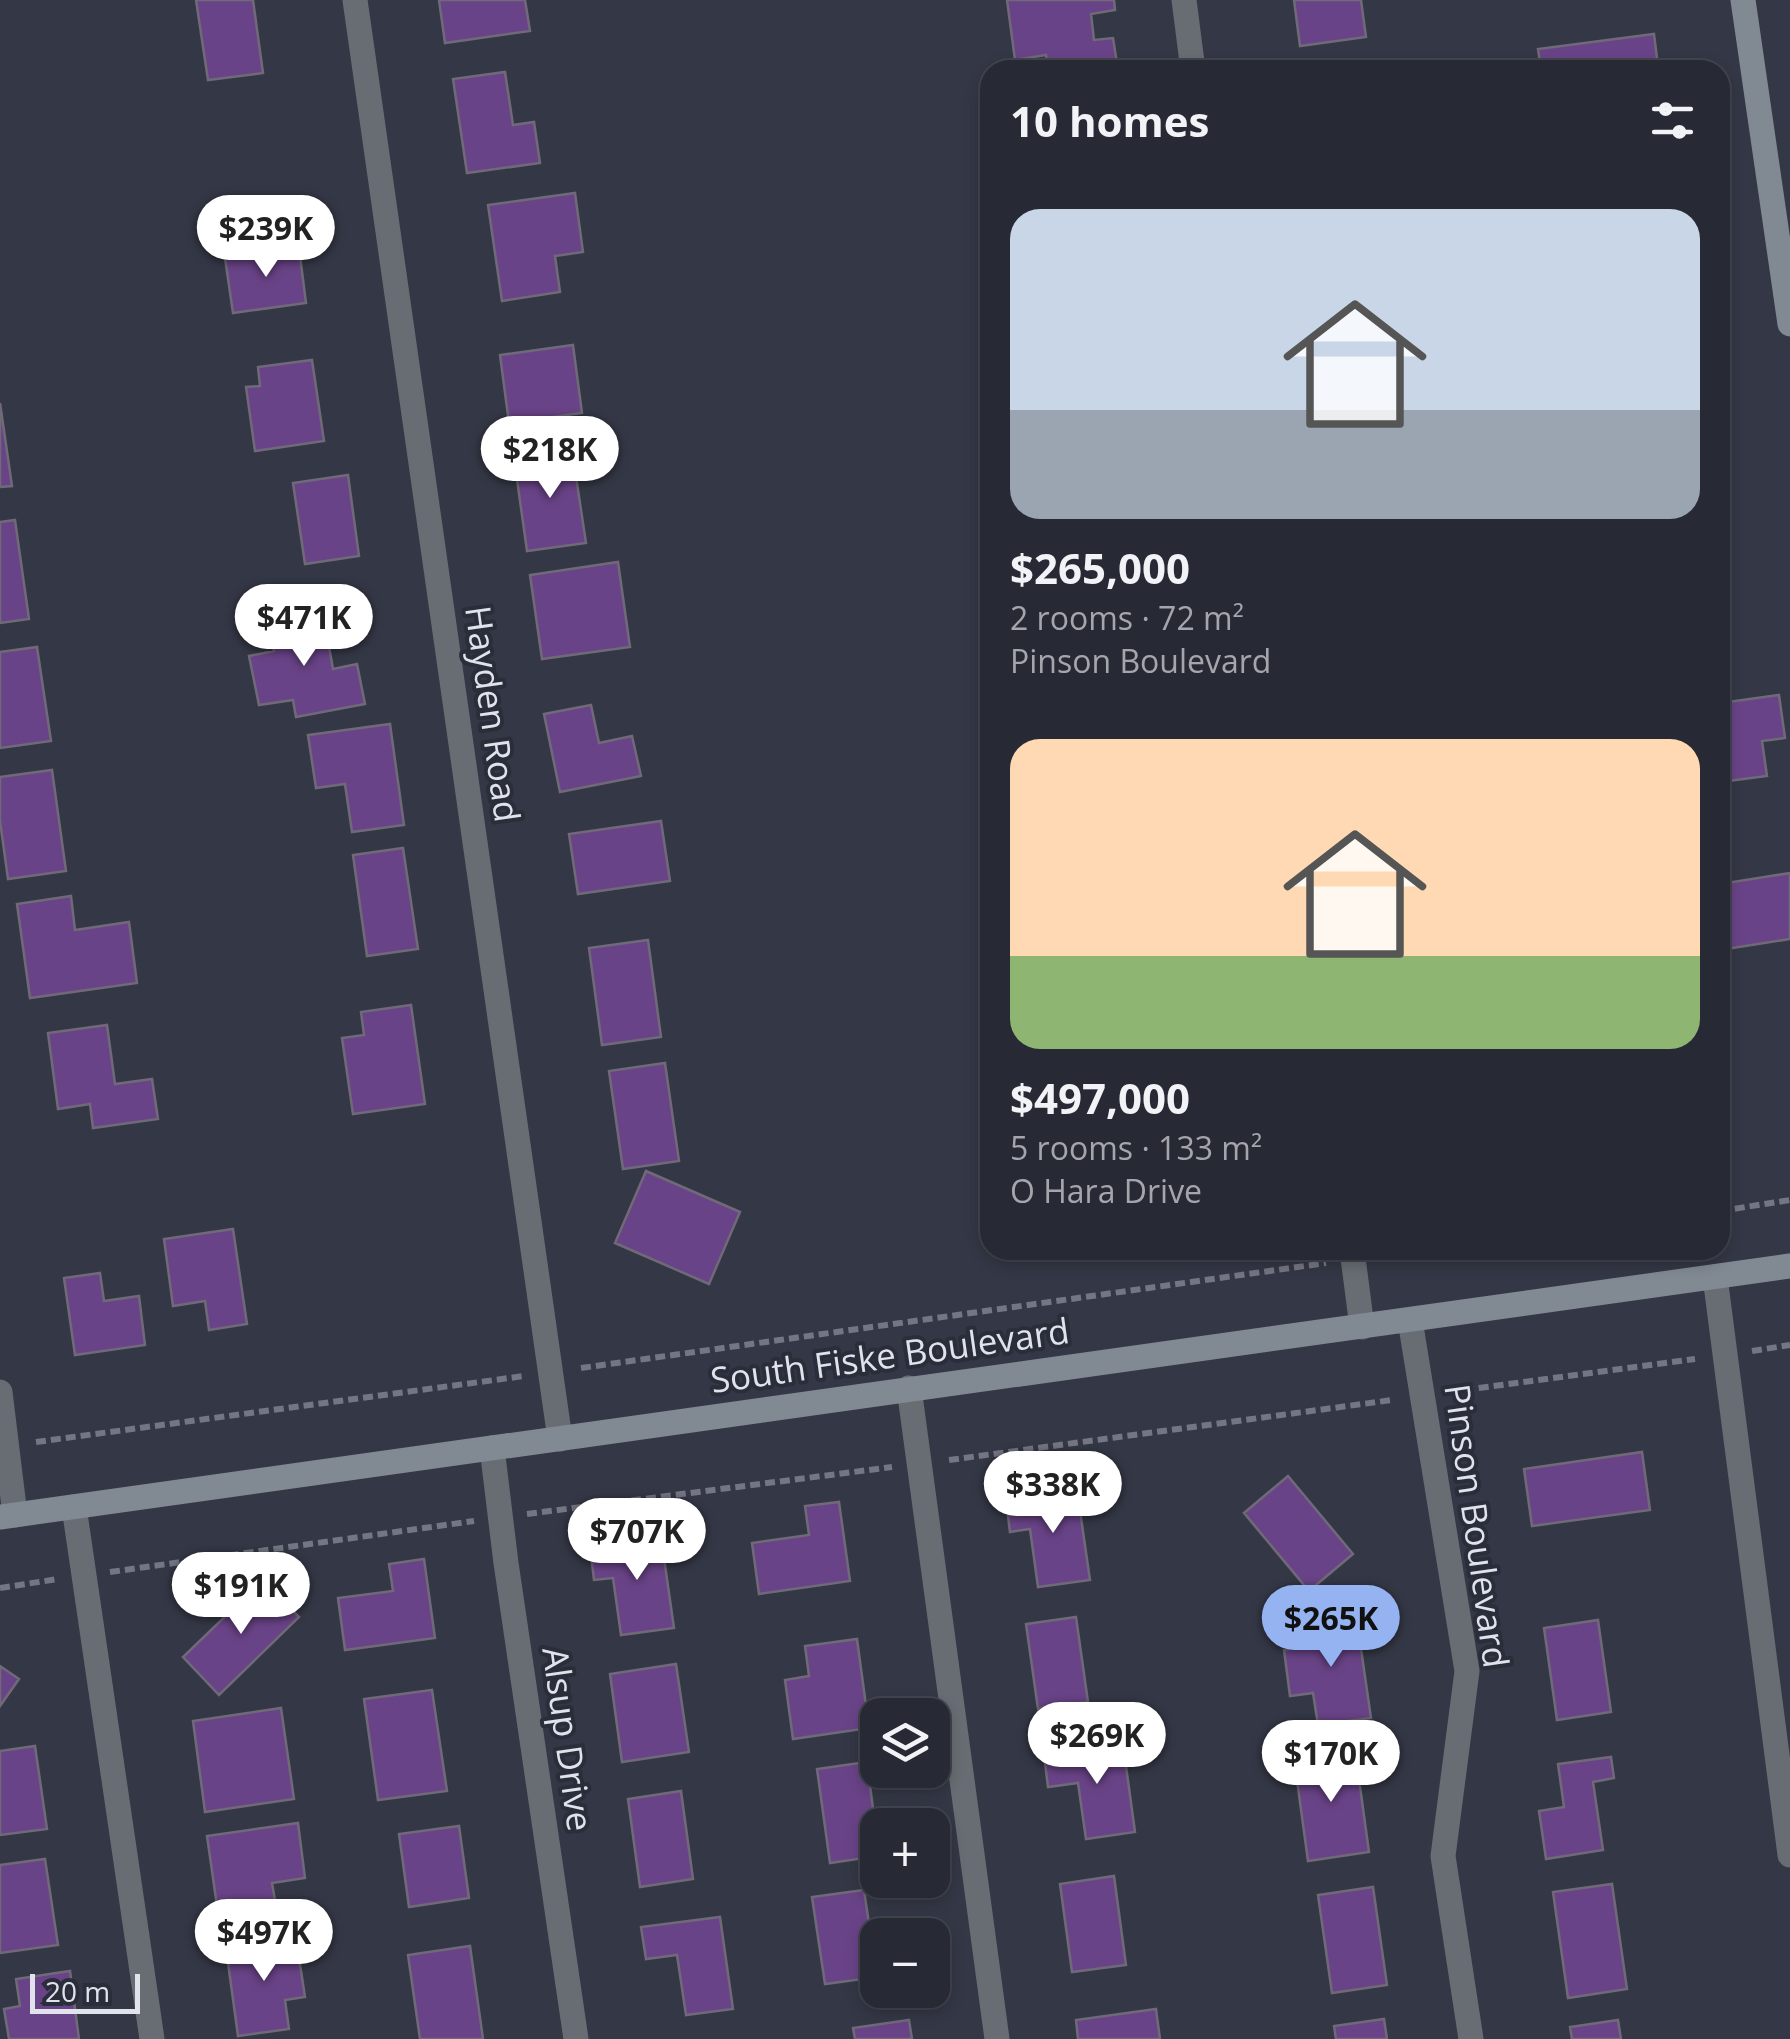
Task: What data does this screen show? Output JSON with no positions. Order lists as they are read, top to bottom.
{
  "streets": {
    "main road": ["South Fiske Boulevard"],
    "street": ["Hayden Road", "Pinson Boulevard", "Alsup Drive"]
  },
  "crossings": [
    ["Hayden Road", "South Fiske Boulevard"],
    ["South Fiske Boulevard", "Pinson Boulevard"],
    ["South Fiske Boulevard", "Alsup Drive"]
  ],
  "scale_bar": "20 m",
  "page": {
    "heading": "10 homes",
    "list": [
      {
        "name": "$265,000",
        "note": "2 rooms · 72 m² · Pinson Boulevard"
      },
      {
        "name": "$497,000",
        "note": "5 rooms · 133 m² · O Hara Drive"
      }
    ],
    "price": [
      "$239K",
      "$218K",
      "$471K",
      "$338K",
      "$707K",
      "$191K",
      "$265K",
      "$269K",
      "$170K",
      "$497K"
    ],
    "map_buttons": ["+", "−"],
    "scale": "20 m"
  }
}
